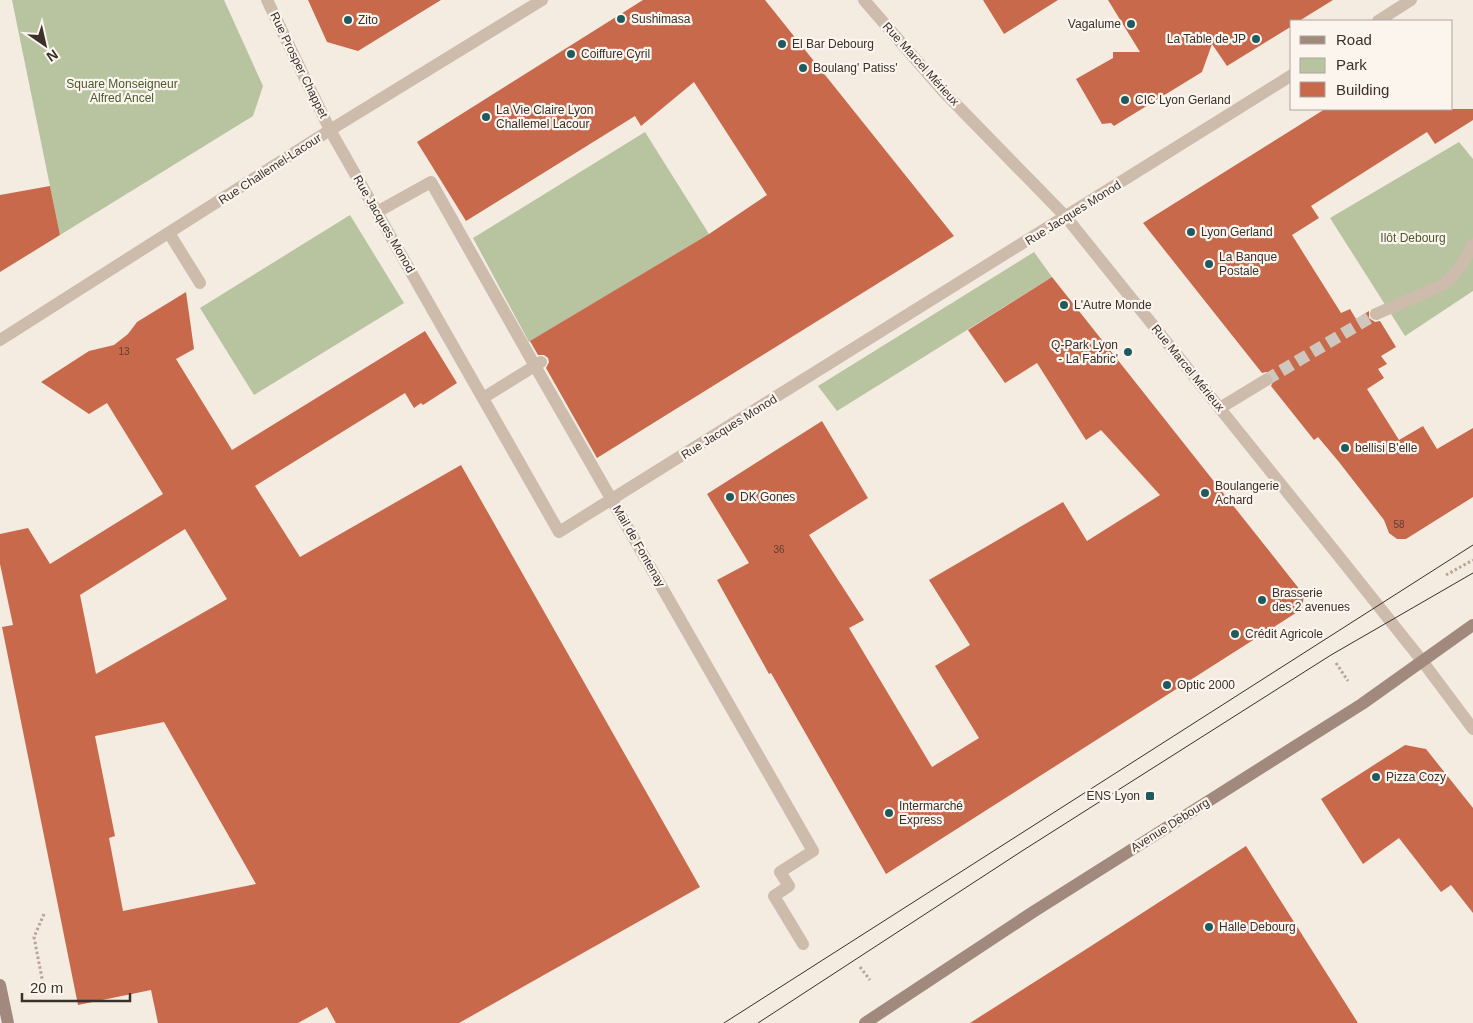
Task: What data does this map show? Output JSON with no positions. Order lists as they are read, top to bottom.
{
  "streets": {
    "street": [
      "Rue Marcel Mérieux",
      "Rue Prosper Chappet",
      "Rue Challemel-Lacour",
      "Rue Jacques Monod",
      "Mail de Fontenay",
      "Avenue Debourg"
    ]
  },
  "crossings": [
    ["Rue Marcel Mérieux", "Rue Jacques Monod"],
    ["Rue Marcel Mérieux", "Avenue Debourg"],
    ["Rue Prosper Chappet", "Rue Challemel-Lacour"],
    ["Rue Prosper Chappet", "Rue Jacques Monod"],
    ["Rue Challemel-Lacour", "Rue Jacques Monod"],
    ["Rue Jacques Monod", "Mail de Fontenay"]
  ],
  "parks": ["Square Monseigneur Alfred Ancel", "Ilôt Debourg"],
  "places": {
    "other": [
      "Sushimasa",
      "Zito",
      "Vagalume",
      "La Table de JP",
      "El Bar Debourg",
      "Coiffure Cyril",
      "Boulang' Patiss'",
      "CIC Lyon Gerland",
      "La Vie Claire Lyon Challemel Lacour",
      "Lyon Gerland",
      "La Banque Postale",
      "L'Autre Monde",
      "Q-Park Lyon - La Fabric'",
      "bellisi B'elle",
      "Boulangerie Achard",
      "DK Gones",
      "Brasserie des 2 avenues",
      "Crédit Agricole",
      "Optic 2000",
      "Pizza Cozy",
      "Intermarché Express",
      "Halle Debourg"
    ],
    "transit": ["ENS Lyon"]
  },
  "house_numbers": ["13", "58", "36"],
  "legend": ["Road", "Park", "Building"],
  "scale_bar": "20 m",
  "north": "bottom right"
}
